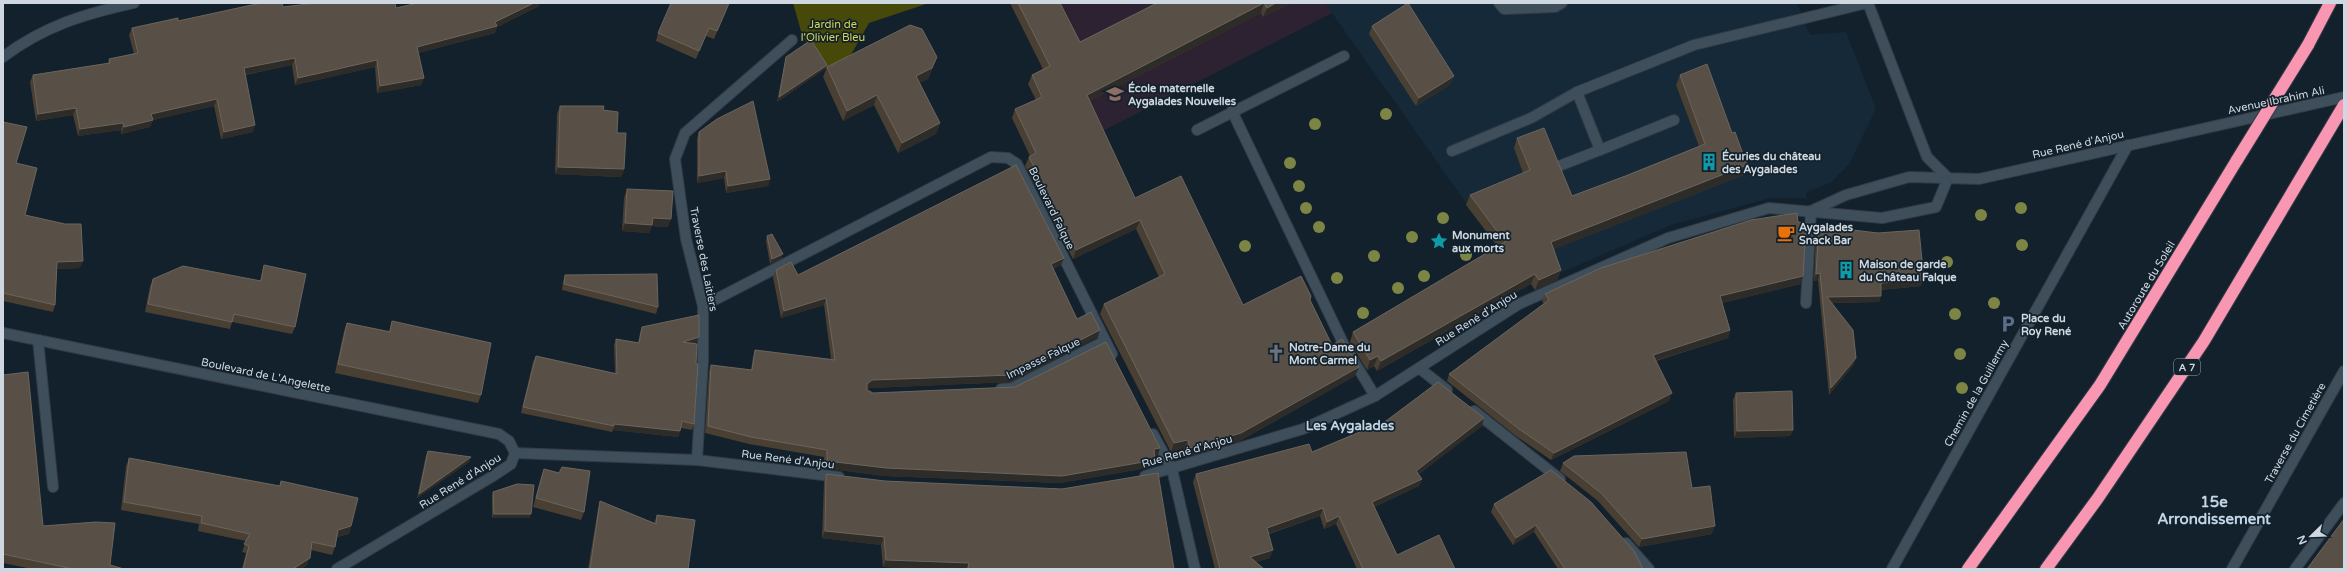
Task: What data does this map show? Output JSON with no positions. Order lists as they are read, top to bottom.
{
  "streets": {
    "highway": ["Autoroute du Soleil", "A 7"],
    "street": [
      "Avenue Ibrahim Ali",
      "Rue René d'Anjou",
      "Boulevard Falque",
      "Traverse des Laitiers",
      "Impasse Falque",
      "Boulevard de L'Angelette",
      "Chemin de la Guillermy",
      "Traverse du Cimetière"
    ]
  },
  "crossings": [
    ["Avenue Ibrahim Ali", "Rue René d'Anjou"],
    ["Rue René d'Anjou", "Traverse des Laitiers"],
    ["Rue René d'Anjou", "Boulevard de L'Angelette"],
    ["Rue René d'Anjou", "Chemin de la Guillermy"],
    ["Boulevard Falque", "Traverse des Laitiers"],
    ["Boulevard Falque", "Impasse Falque"]
  ],
  "districts": ["Les Aygalades", "15e Arrondissement"],
  "parks": ["Jardin de l'Olivier Bleu"],
  "places": {
    "school or university": ["École maternelle Aygalades Nouvelles"],
    "building": ["Écuries du château des Aygalades", "Maison de garde du Château Falque"],
    "cafe": ["Aygalades Snack Bar"],
    "place": ["Monument aux morts"],
    "parking": ["Place du Roy René"],
    "church": ["Notre-Dame du Mont Carmel"]
  },
  "north": "bottom left"
}
